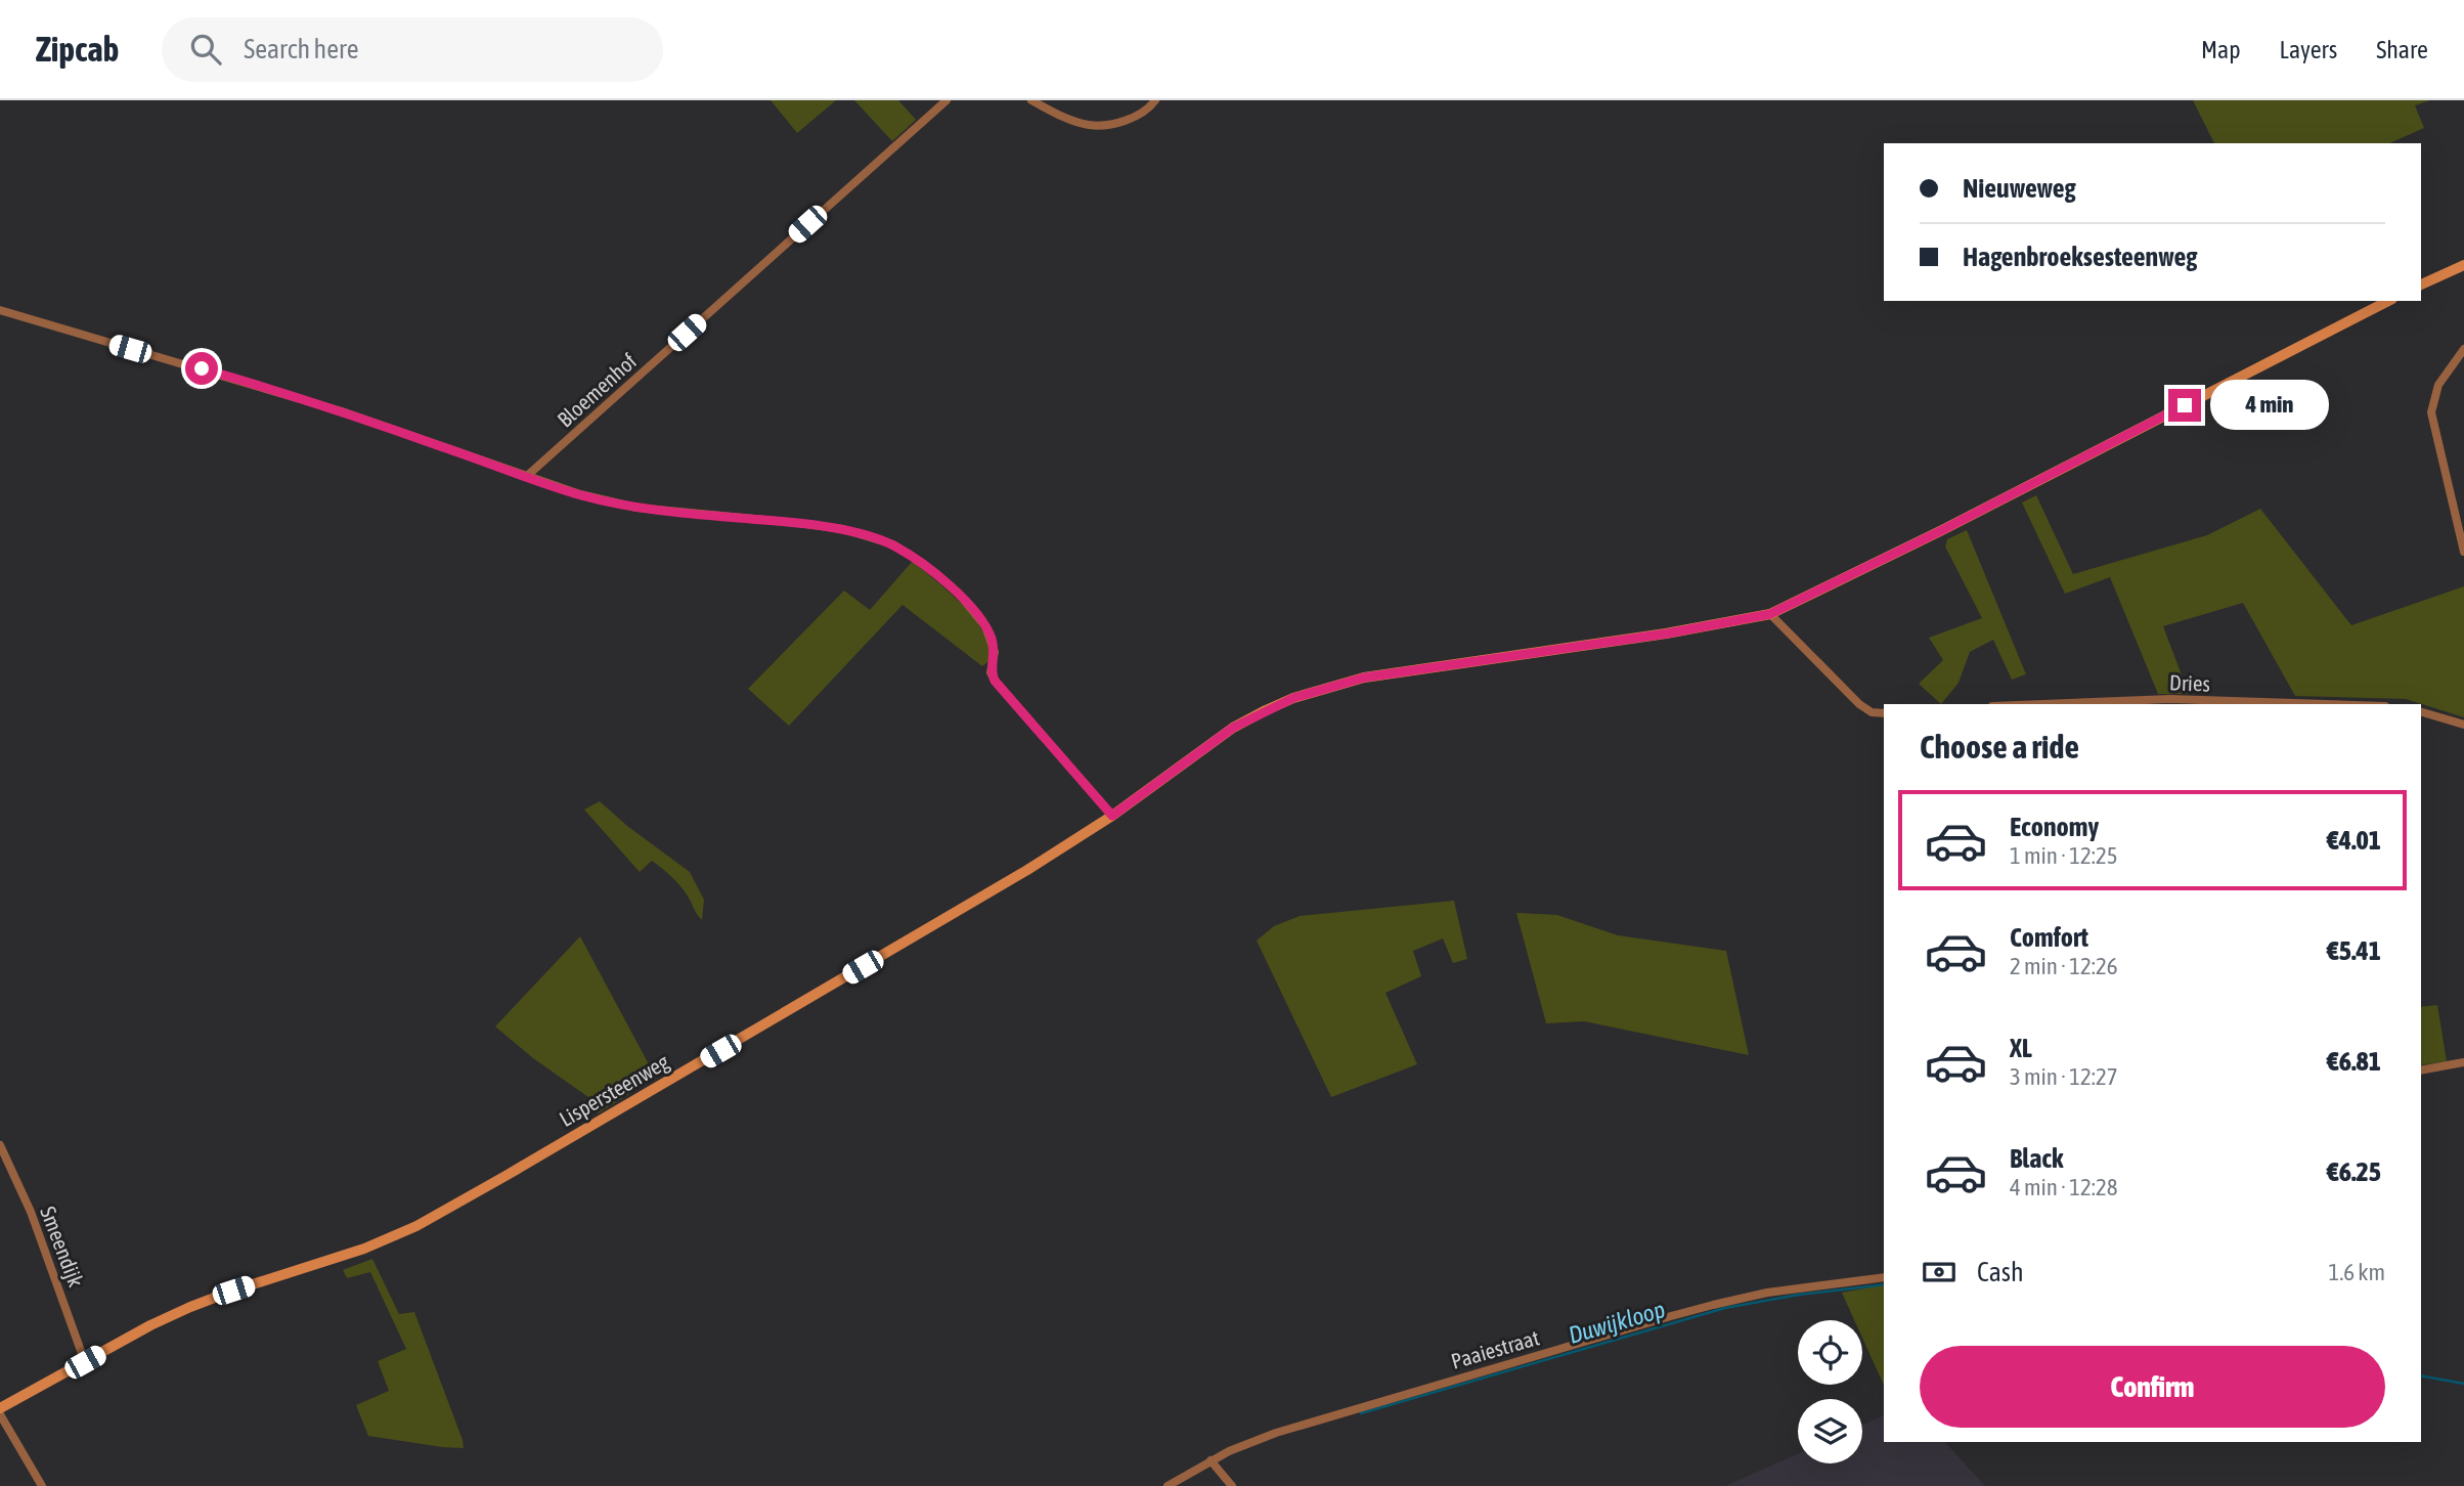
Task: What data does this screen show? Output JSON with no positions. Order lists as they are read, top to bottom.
{
  "streets": {
    "street": [
      "Bloemenhof",
      "Dries",
      "Lispersteenweg",
      "Smeendijk",
      "Paaiestraat"
    ]
  },
  "crossings": [
    ["Lispersteenweg", "Smeendijk"]
  ],
  "water": ["Duwijkloop"],
  "page": {
    "header": "Zipcab",
    "search": "Search here",
    "nav": ["Map", "Layers", "Share"],
    "banner": ["Nieuweweg", "Hagenbroeksesteenweg"],
    "bubble": "4 min",
    "heading": "Choose a ride",
    "list": [
      {
        "name": "Economy",
        "note": "1 min · 12:25",
        "value": "€4.01"
      },
      {
        "name": "Comfort",
        "note": "2 min · 12:26",
        "value": "€5.41"
      },
      {
        "name": "XL",
        "note": "3 min · 12:27",
        "value": "€6.81"
      },
      {
        "name": "Black",
        "note": "4 min · 12:28",
        "value": "€6.25"
      }
    ],
    "pay": ["Cash", "1.6 km"],
    "buttons": "Confirm"
  }
}
